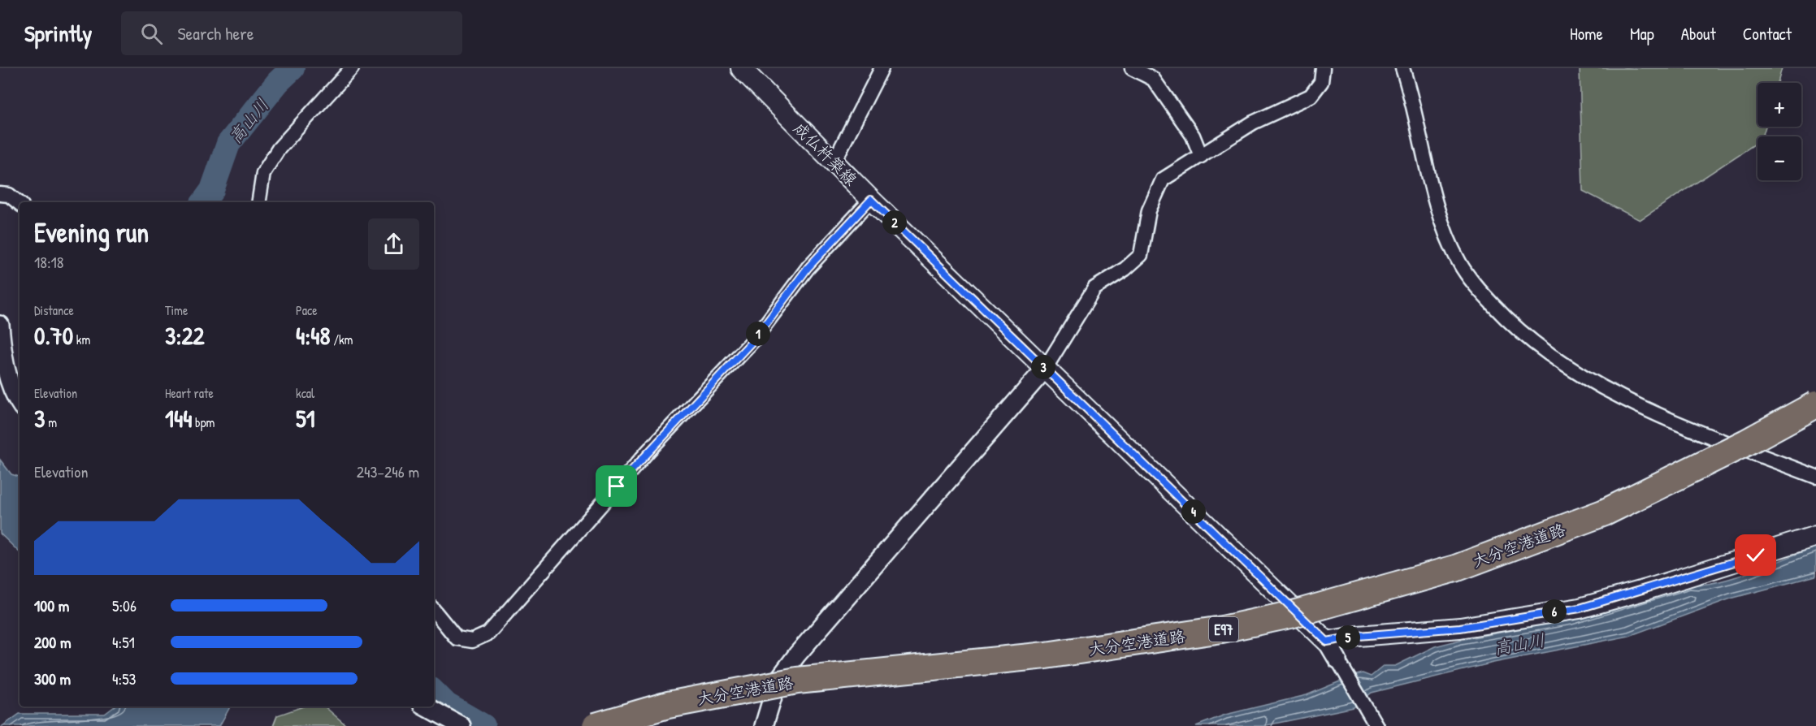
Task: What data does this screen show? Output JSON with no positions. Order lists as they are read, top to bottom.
{
  "streets": {
    "highway": ["大分空港道路", "E97"],
    "main road": ["成仏杵築線"]
  },
  "water": ["高山川"],
  "page": {
    "header": "Sprintly",
    "search": "Search here",
    "nav": [
      "Home",
      "Map",
      "About",
      "Contact"
    ],
    "map_buttons": ["+", "−"],
    "heading": ["Evening run", "18:18"],
    "pins": [
      "2",
      "1",
      "3",
      "4",
      "6",
      "5"
    ],
    "stats": [
      ["Distance", "0.70 km"],
      ["Time", "3:22"],
      ["Pace", "4:48 /km"],
      ["Elevation", "3 m"],
      ["Heart rate", "144 bpm"],
      ["kcal", "51"]
    ],
    "chart": ["Elevation", "243–246 m"],
    "list": [
      {
        "name": "100 m",
        "note": "5:06"
      },
      {
        "name": "200 m",
        "note": "4:51"
      },
      {
        "name": "300 m",
        "note": "4:53"
      }
    ]
  }
}
